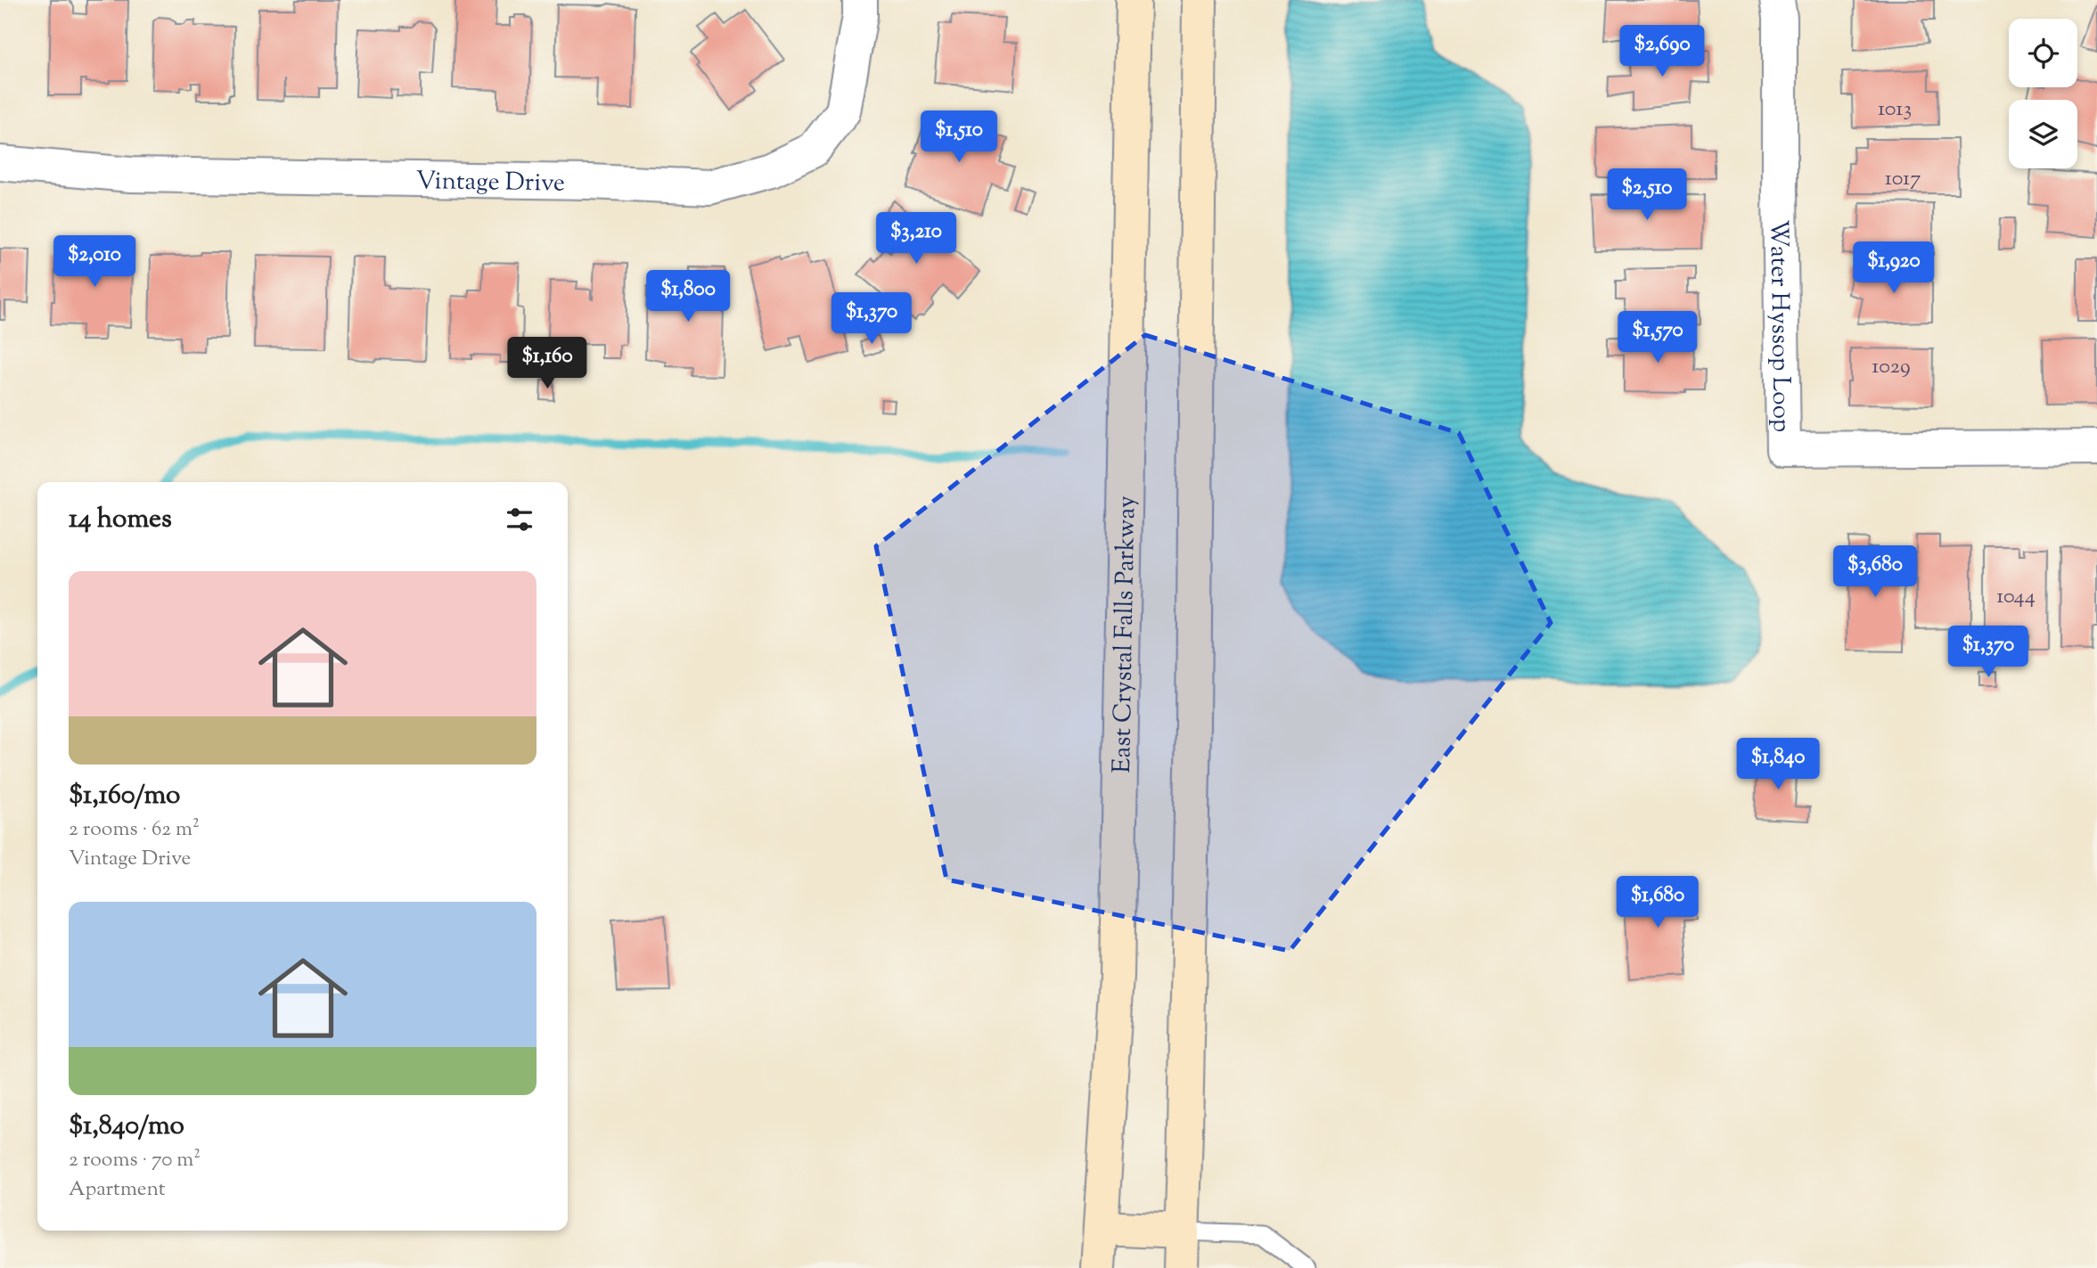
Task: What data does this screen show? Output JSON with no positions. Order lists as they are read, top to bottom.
{
  "streets": {
    "main road": ["East Crystal Falls Parkway"],
    "street": ["Vintage Drive", "Water Hyssop Loop"]
  },
  "house_numbers": [
    "1013",
    "1017",
    "1029",
    "1044"
  ],
  "page": {
    "price": [
      "$2,690",
      "$1,510",
      "$2,510",
      "$3,210",
      "$2,010",
      "$1,920",
      "$1,800",
      "$1,370",
      "$1,570",
      "$1,160",
      "$3,680",
      "$1,370",
      "$1,840",
      "$1,680"
    ],
    "heading": "14 homes",
    "list": [
      {
        "name": "$1,160/mo",
        "note": "2 rooms · 62 m² · Vintage Drive"
      },
      {
        "name": "$1,840/mo",
        "note": "2 rooms · 70 m² · Apartment"
      }
    ]
  }
}
